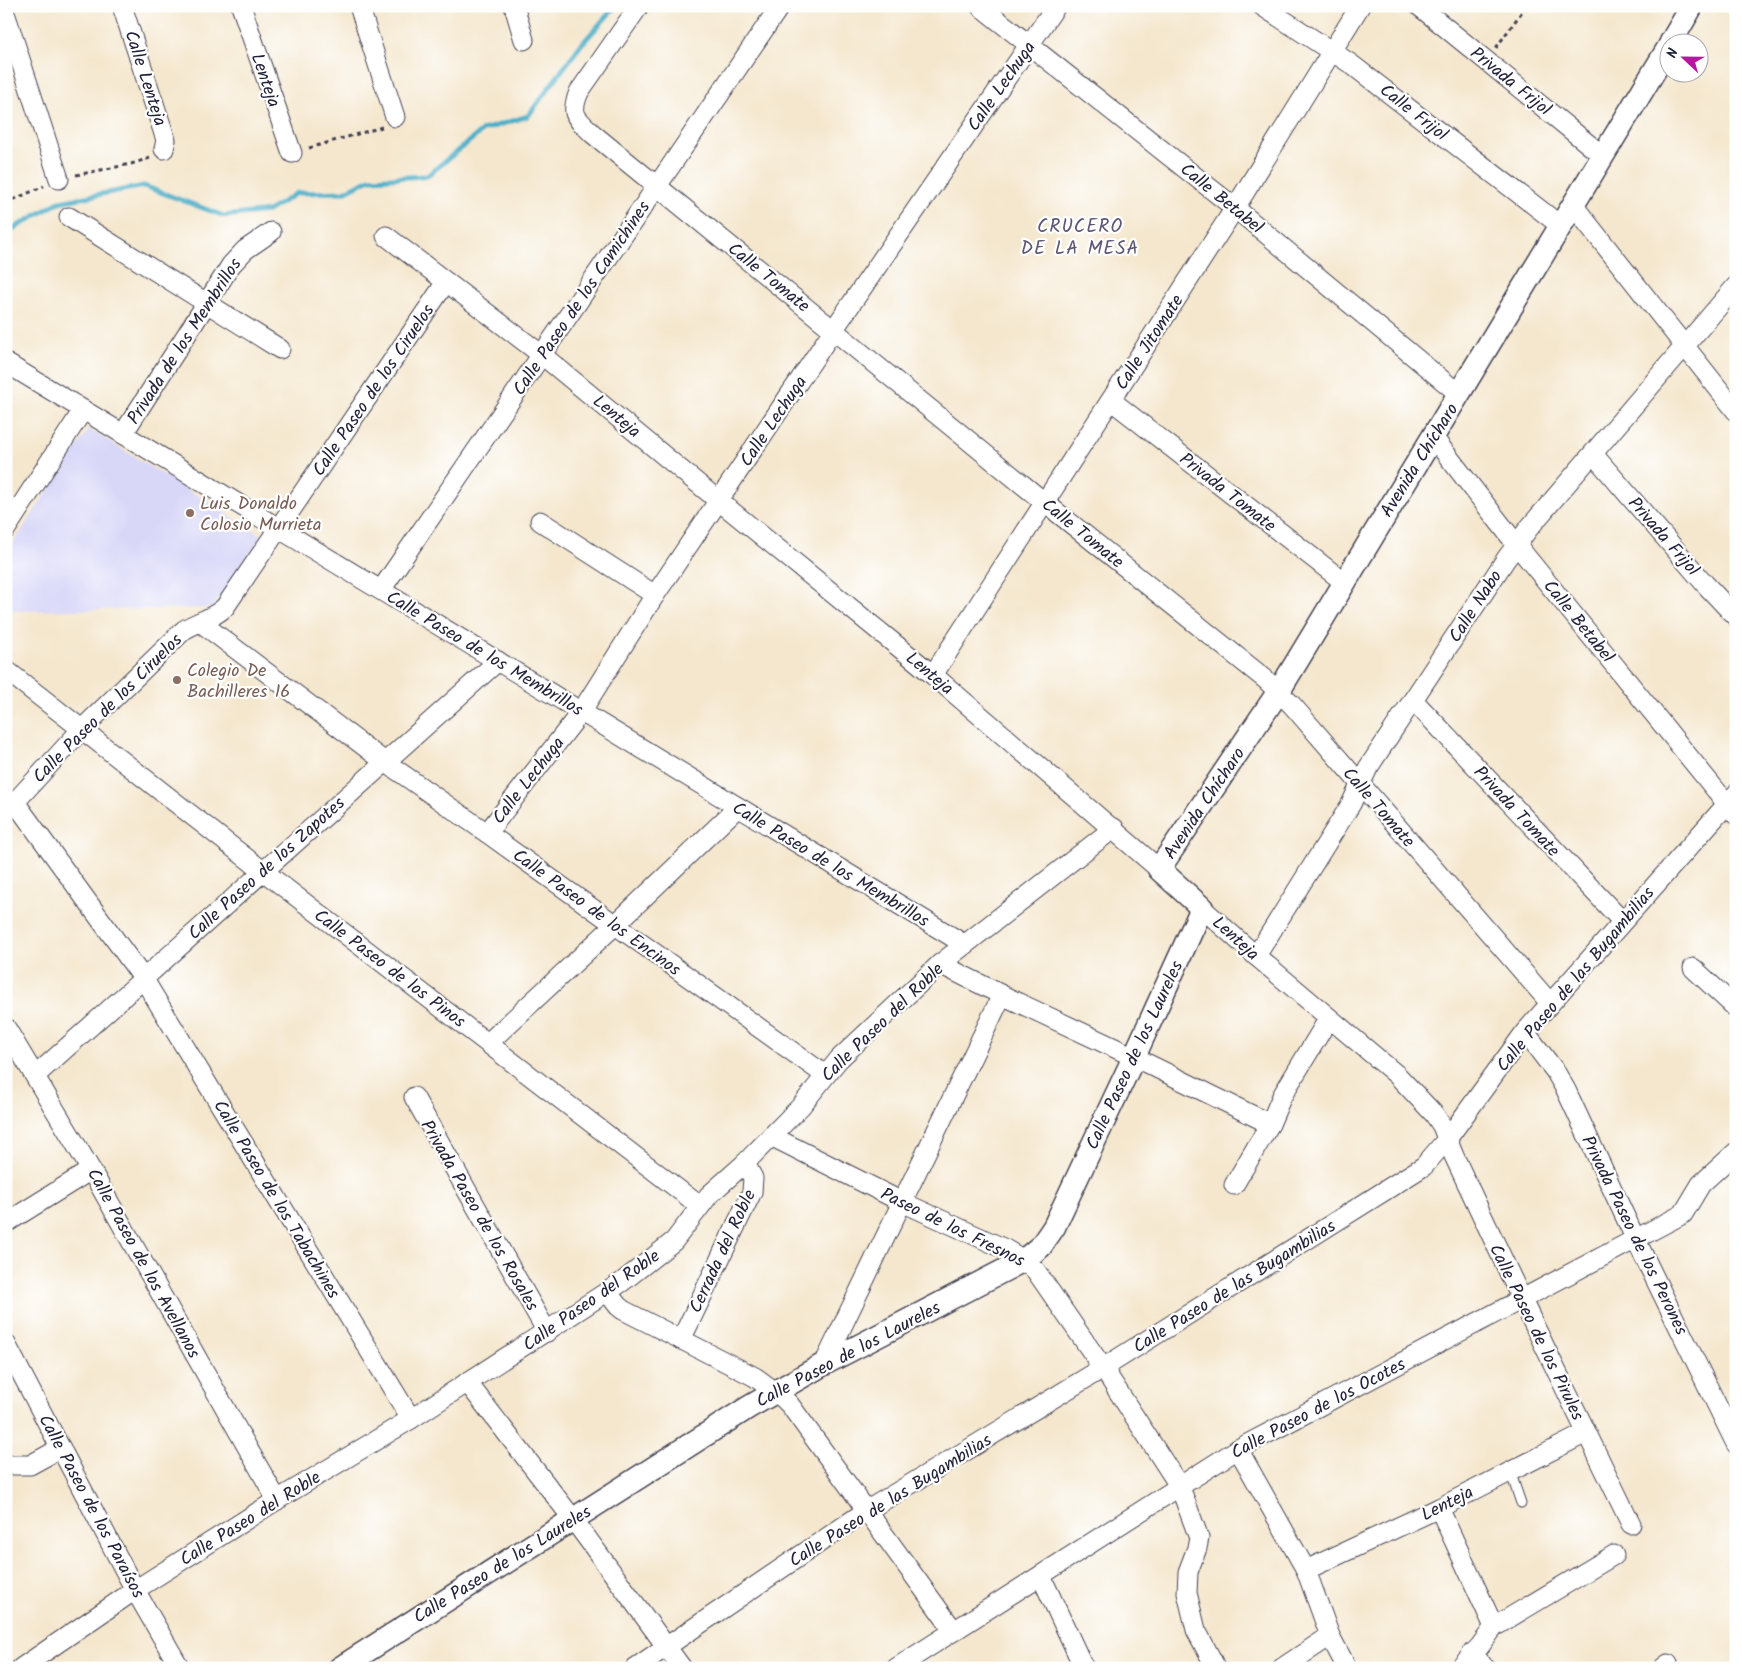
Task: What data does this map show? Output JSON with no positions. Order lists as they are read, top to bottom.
{
  "streets": {
    "street": [
      "Calle Lenteja",
      "Lenteja",
      "Privada Frijol",
      "Calle Lechuga",
      "Calle Frijol",
      "Calle Betabel",
      "Calle Tomate",
      "Calle Paseo de los Camichines",
      "Privada de los Membrillos",
      "Calle Jitomate",
      "Calle Paseo de los Ciruelos",
      "Avenida Chícharo",
      "Privada Tomate",
      "Calle Nabo",
      "Calle Paseo de los Membrillos",
      "Calle Paseo de los Zapotes",
      "Calle Paseo de los Encinos",
      "Calle Paseo de los Pinos",
      "Calle Paseo de las Bugambilias",
      "Calle Paseo del Roble",
      "Calle Paseo de los Laureles",
      "Calle Paseo de los Tabachines",
      "Privada Paseo de los Rosales",
      "Paseo de los Fresnos",
      "Privada Paseo de los Perones",
      "Cerrada del Roble",
      "Calle Paseo de los Avellanos",
      "Calle Paseo de los Pirules",
      "Calle Paseo de los Ocotes",
      "Calle Paseo de los Paraísos"
    ]
  },
  "crossings": [
    ["Lenteja", "Calle Lechuga"],
    ["Lenteja", "Calle Paseo de los Camichines"],
    ["Lenteja", "Calle Jitomate"],
    ["Lenteja", "Calle Paseo de los Ciruelos"],
    ["Lenteja", "Avenida Chícharo"],
    ["Lenteja", "Calle Nabo"],
    ["Lenteja", "Calle Paseo de las Bugambilias"],
    ["Lenteja", "Calle Paseo del Roble"],
    ["Lenteja", "Calle Paseo de los Laureles"],
    ["Lenteja", "Calle Paseo de los Pirules"],
    ["Privada Frijol", "Avenida Chícharo"],
    ["Privada Frijol", "Calle Nabo"],
    ["Calle Lechuga", "Calle Betabel"],
    ["Calle Lechuga", "Calle Tomate"],
    ["Calle Lechuga", "Calle Paseo de los Membrillos"],
    ["Calle Lechuga", "Calle Paseo de los Encinos"],
    ["Calle Frijol", "Calle Jitomate"],
    ["Calle Frijol", "Avenida Chícharo"],
    ["Calle Betabel", "Calle Jitomate"],
    ["Calle Betabel", "Avenida Chícharo"],
    ["Calle Betabel", "Calle Nabo"],
    ["Calle Betabel", "Calle Paseo de las Bugambilias"],
    ["Calle Tomate", "Calle Paseo de los Camichines"],
    ["Calle Tomate", "Calle Jitomate"],
    ["Calle Tomate", "Avenida Chícharo"],
    ["Calle Tomate", "Calle Nabo"],
    ["Calle Tomate", "Calle Paseo de las Bugambilias"],
    ["Calle Paseo de los Camichines", "Calle Paseo de los Membrillos"],
    ["Privada de los Membrillos", "Calle Paseo de los Membrillos"],
    ["Calle Jitomate", "Privada Tomate"],
    ["Calle Paseo de los Ciruelos", "Calle Paseo de los Membrillos"],
    ["Calle Paseo de los Ciruelos", "Calle Paseo de los Encinos"],
    ["Calle Paseo de los Ciruelos", "Calle Paseo de los Pinos"],
    ["Calle Paseo de los Ciruelos", "Calle Paseo de los Tabachines"],
    ["Avenida Chícharo", "Privada Tomate"],
    ["Privada Tomate", "Calle Nabo"],
    ["Privada Tomate", "Calle Paseo de las Bugambilias"],
    ["Calle Paseo de los Membrillos", "Calle Paseo de los Zapotes"],
    ["Calle Paseo de los Membrillos", "Calle Paseo del Roble"],
    ["Calle Paseo de los Zapotes", "Calle Paseo de los Encinos"],
    ["Calle Paseo de los Zapotes", "Calle Paseo de los Pinos"],
    ["Calle Paseo de los Zapotes", "Calle Paseo de los Tabachines"],
    ["Calle Paseo de los Zapotes", "Calle Paseo de los Avellanos"],
    ["Calle Paseo de los Encinos", "Calle Paseo del Roble"],
    ["Calle Paseo de los Pinos", "Calle Paseo del Roble"],
    ["Calle Paseo de las Bugambilias", "Paseo de los Fresnos"],
    ["Calle Paseo de las Bugambilias", "Privada Paseo de los Perones"],
    ["Calle Paseo de las Bugambilias", "Calle Paseo de los Pirules"],
    ["Calle Paseo del Roble", "Calle Paseo de los Tabachines"],
    ["Calle Paseo del Roble", "Privada Paseo de los Rosales"],
    ["Calle Paseo del Roble", "Paseo de los Fresnos"],
    ["Calle Paseo del Roble", "Cerrada del Roble"],
    ["Calle Paseo del Roble", "Calle Paseo de los Avellanos"],
    ["Calle Paseo del Roble", "Calle Paseo de los Paraísos"],
    ["Calle Paseo de los Laureles", "Paseo de los Fresnos"],
    ["Paseo de los Fresnos", "Calle Paseo de los Ocotes"],
    ["Privada Paseo de los Perones", "Calle Paseo de los Ocotes"],
    ["Calle Paseo de los Pirules", "Calle Paseo de los Ocotes"]
  ],
  "districts": ["CRUCERO DE LA MESA"],
  "places": ["Luis Donaldo Colosio Murrieta", "Colegio De Bachilleres 16"],
  "north": "left"
}
